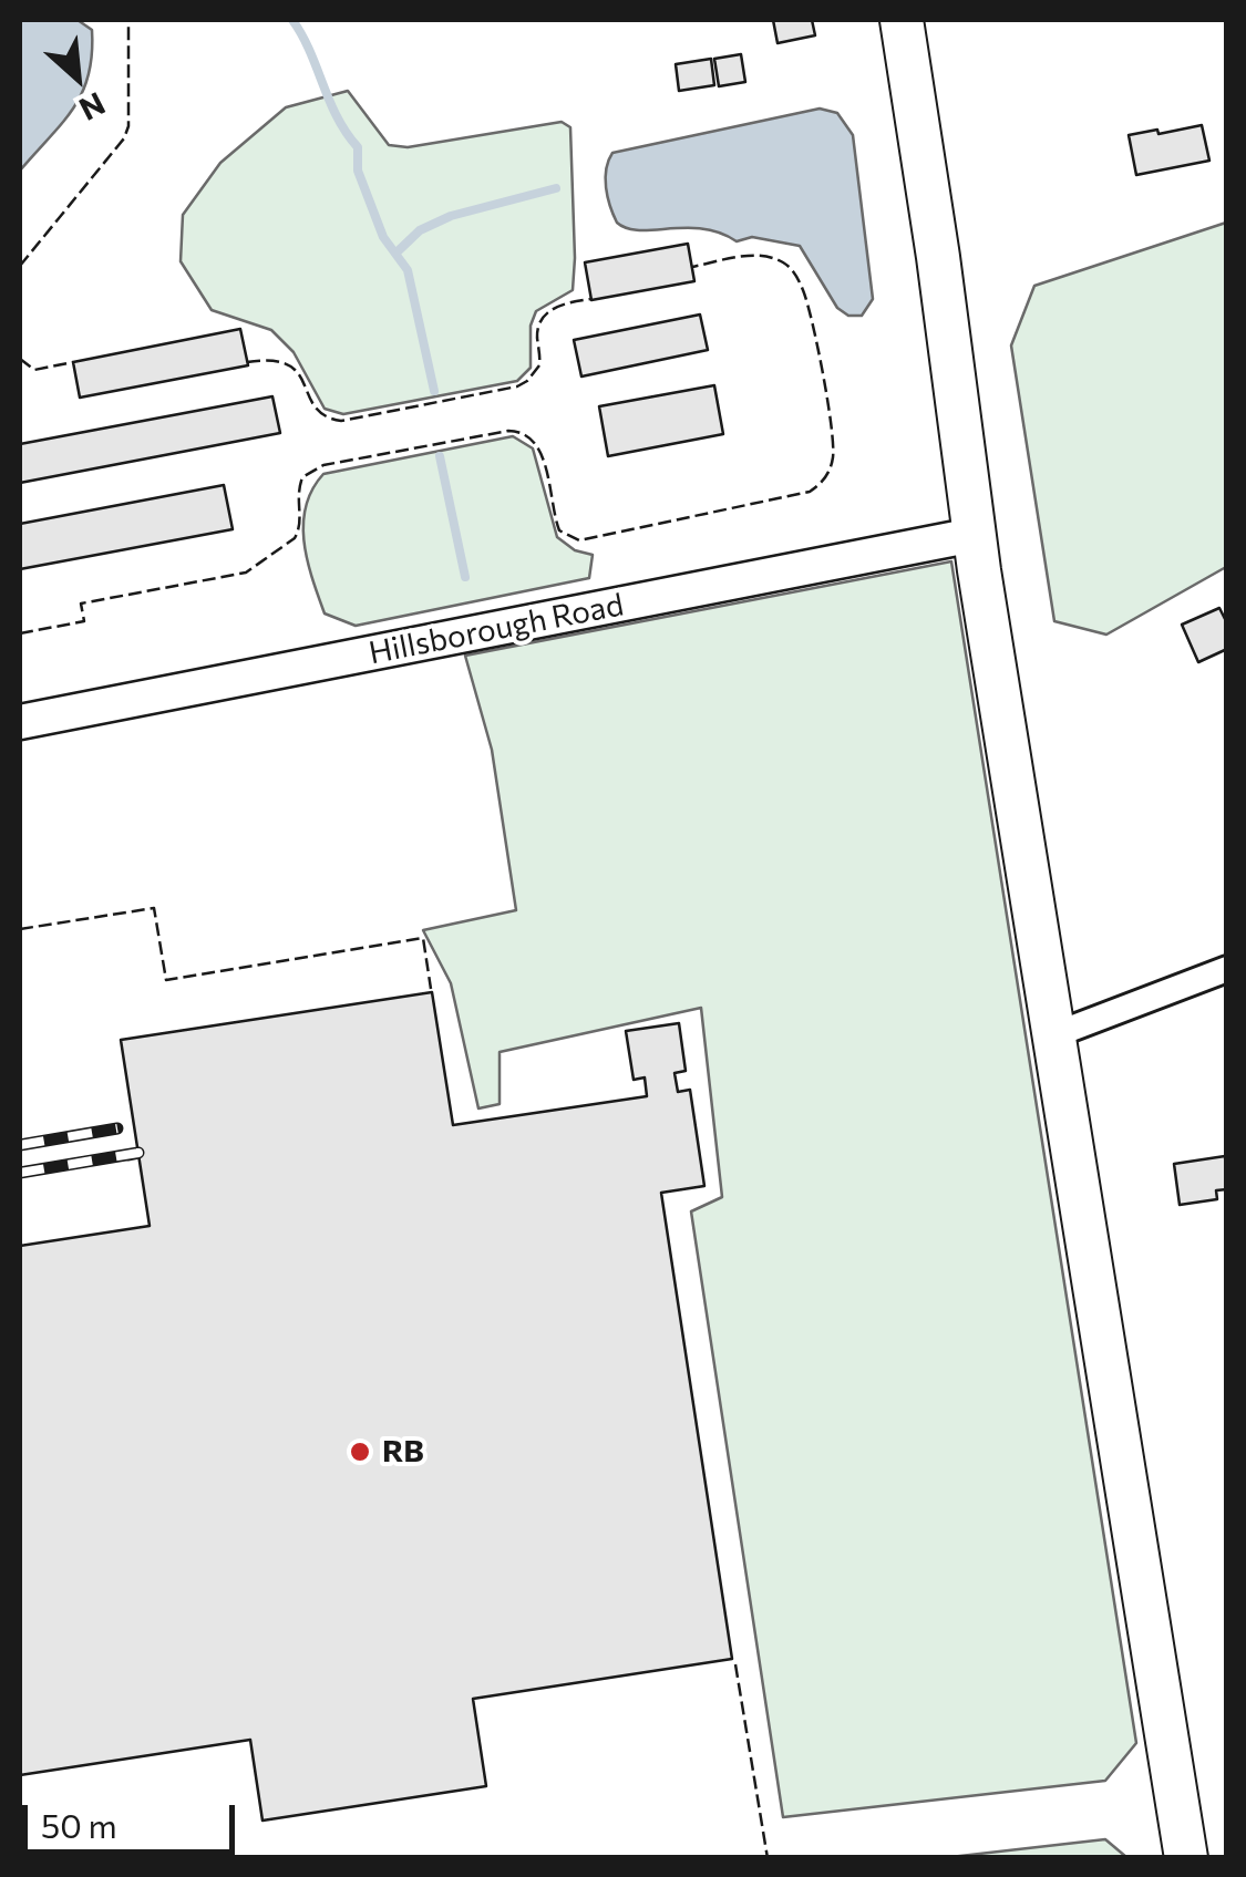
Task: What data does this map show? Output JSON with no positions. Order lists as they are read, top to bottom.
{
  "streets": {
    "street": ["Hillsborough Road"]
  },
  "places": ["RB"],
  "scale_bar": "50 m",
  "north": "bottom right"
}
